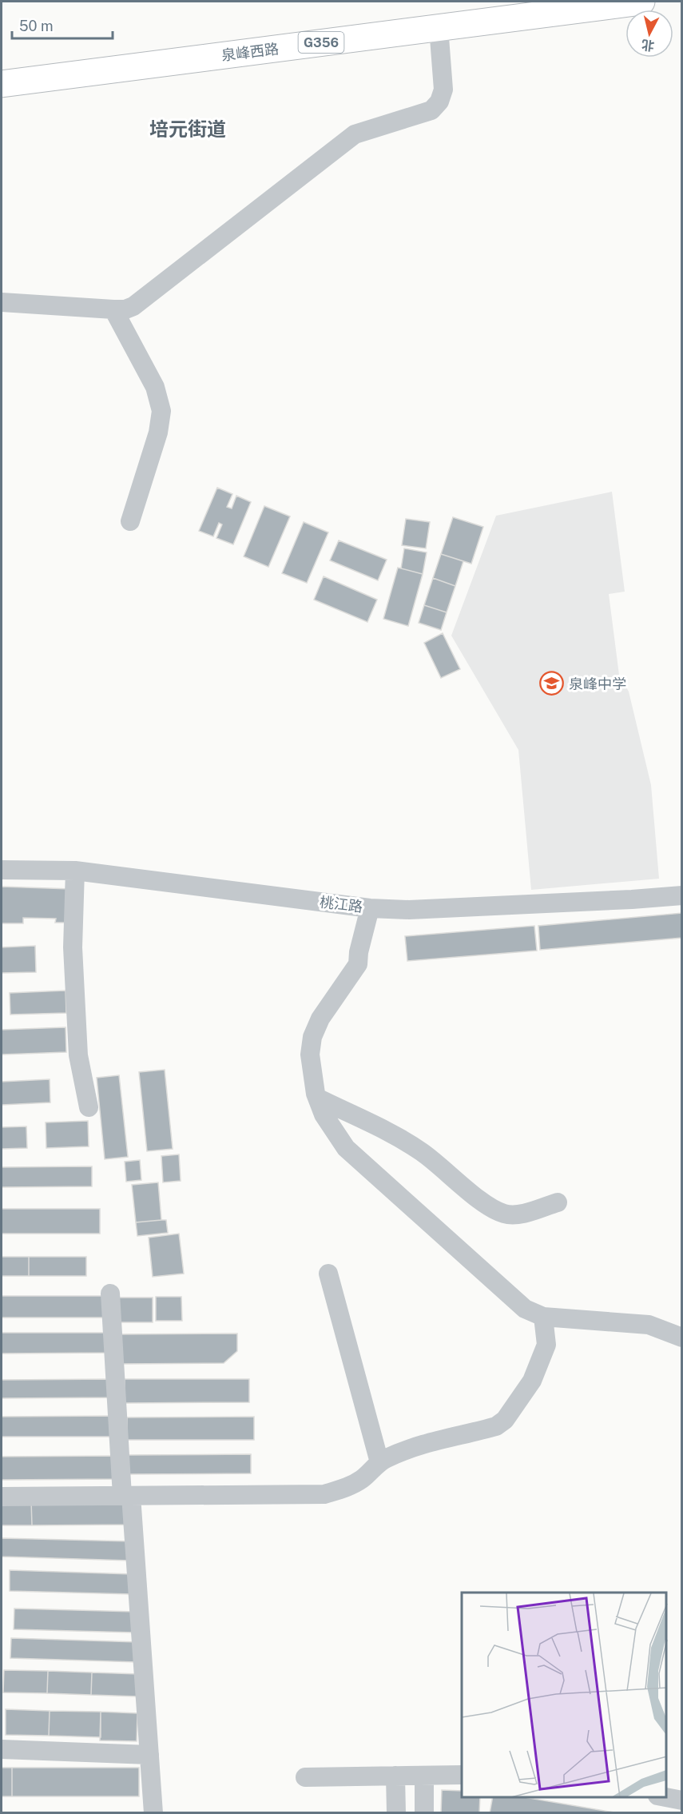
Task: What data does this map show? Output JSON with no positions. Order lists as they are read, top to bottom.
{
  "streets": {
    "highway": ["G356", "泉峰西路"],
    "street": ["桃江路"]
  },
  "districts": ["培元街道"],
  "places": {
    "school or university": ["泉峰中学"]
  },
  "scale_bar": "50 m",
  "north": "bottom"
}
